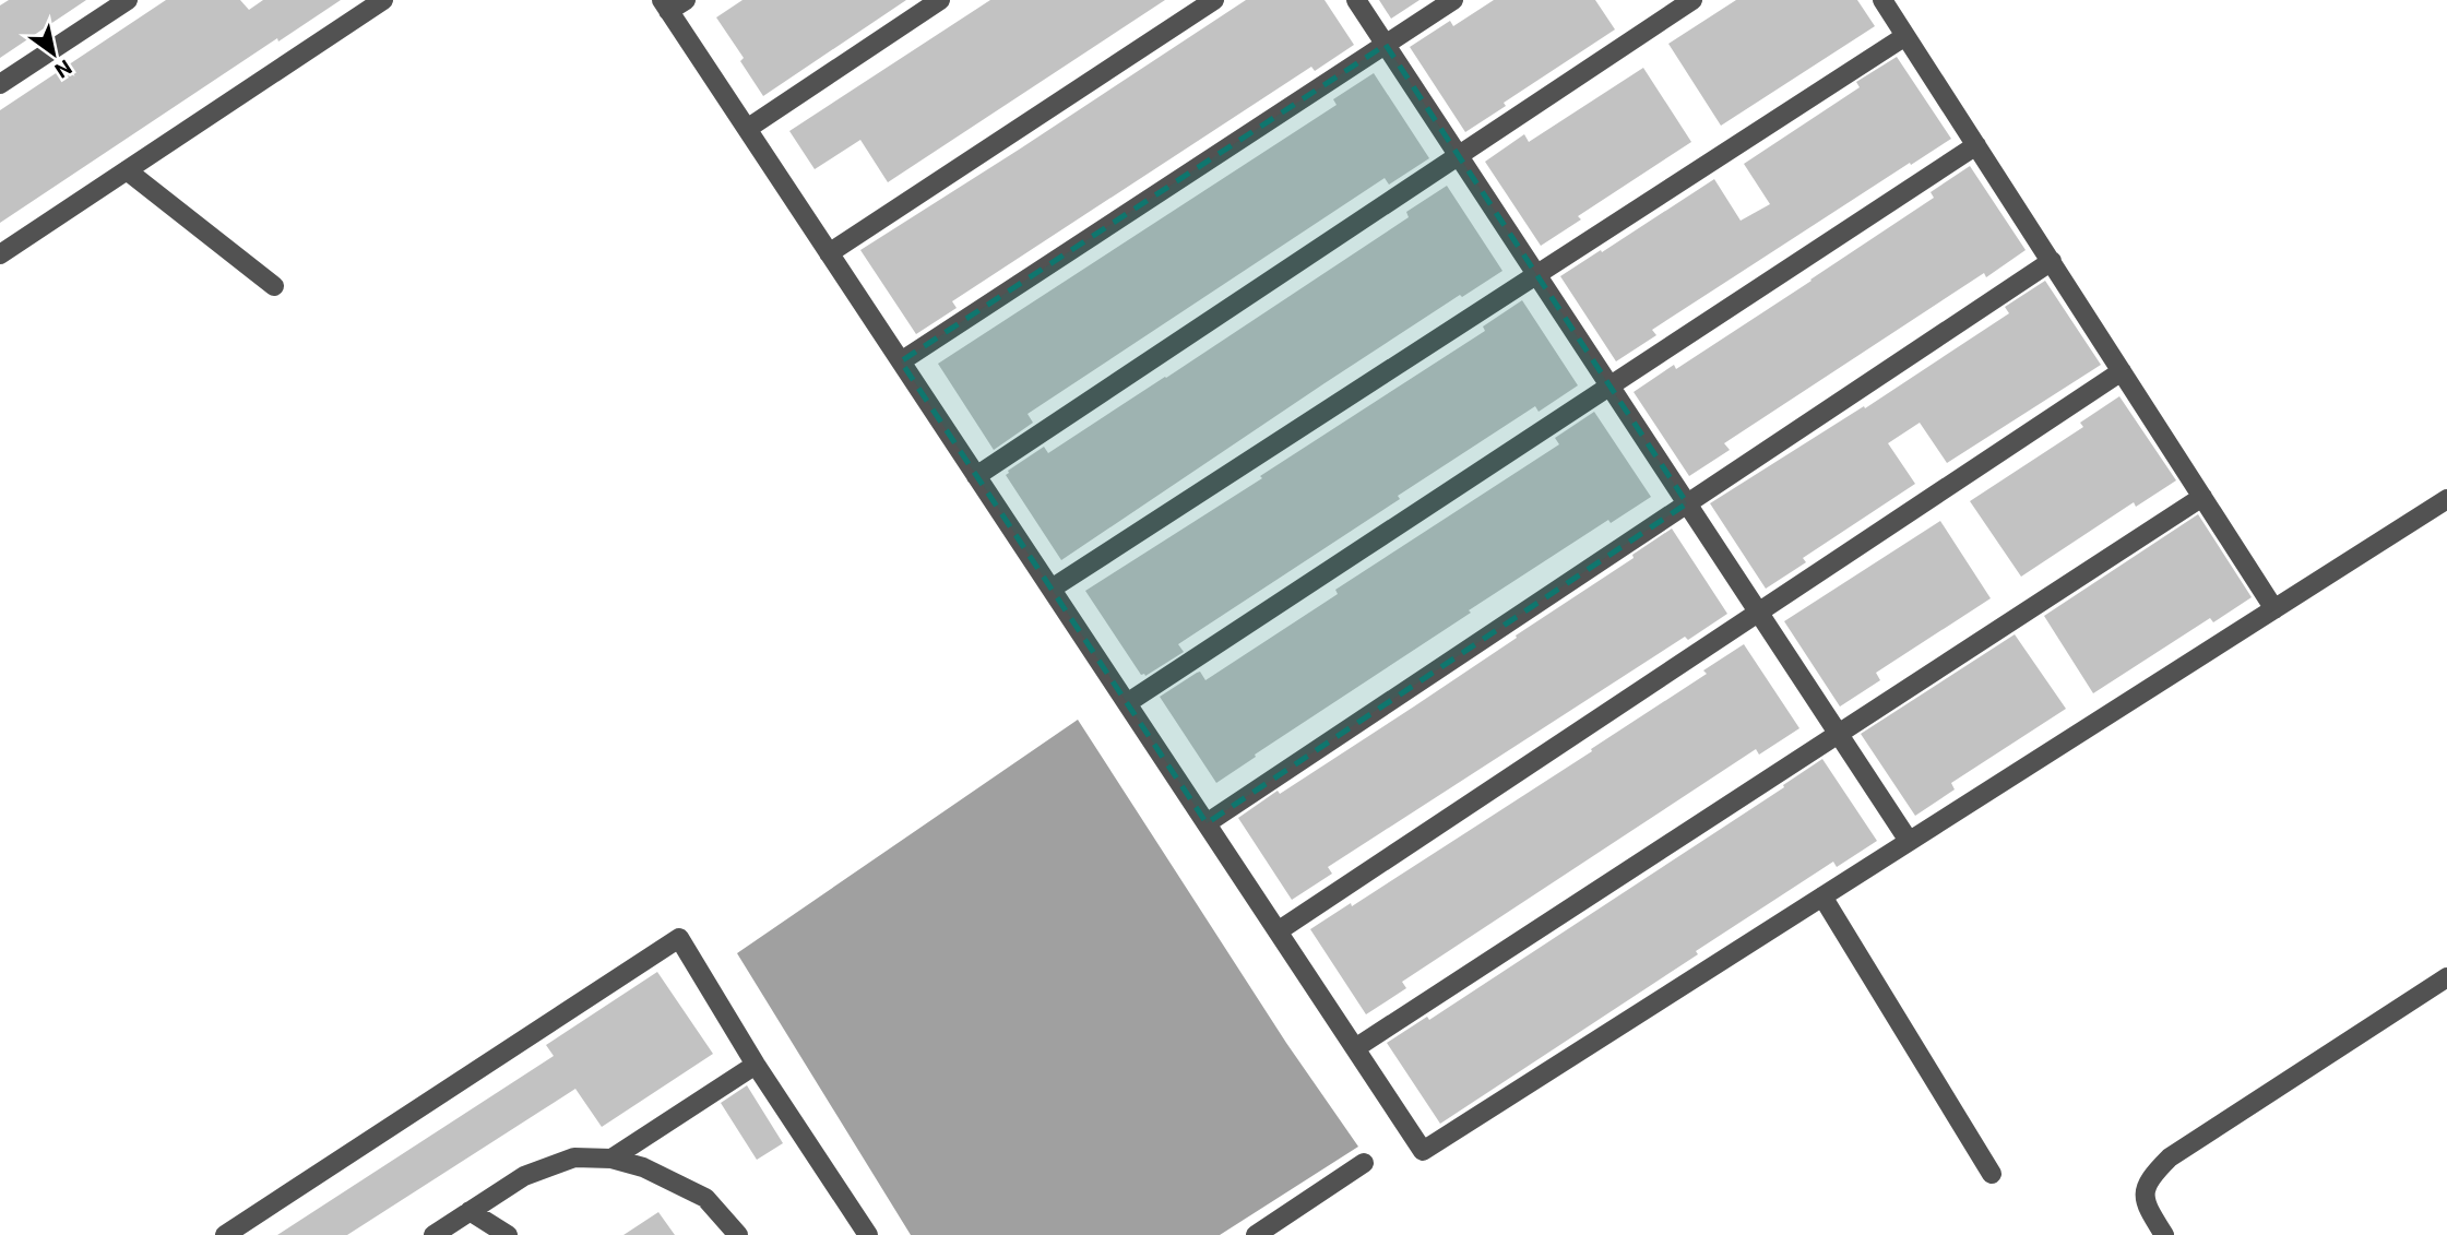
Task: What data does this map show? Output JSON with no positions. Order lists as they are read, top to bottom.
{
  "north": "bottom right"
}
